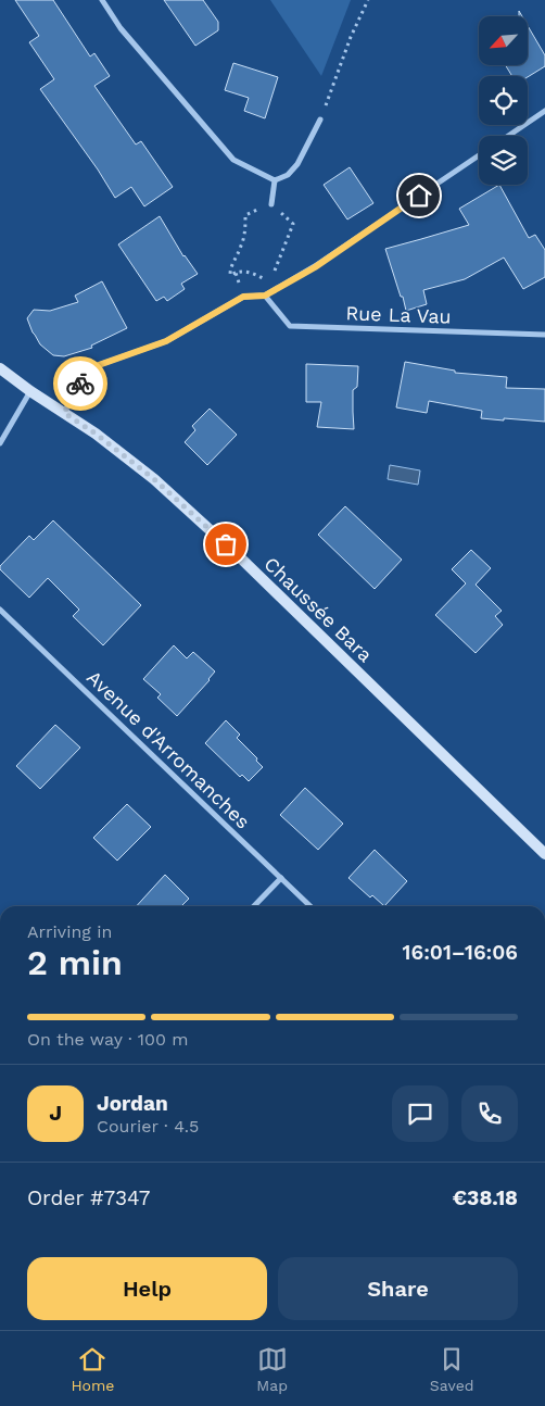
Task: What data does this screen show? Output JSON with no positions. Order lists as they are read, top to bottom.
{
  "streets": {
    "main road": ["Chaussée Bara"],
    "street": ["Rue La Vau", "Avenue d'Arromanches"]
  },
  "north": "bottom left",
  "page": {
    "heading": ["2 min", "Arriving in", "16:01–16:06"],
    "panel": [
      "Jordan",
      "Courier · 4.5",
      "Order #7347",
      "€38.18"
    ],
    "bar": "On the way · 100 m",
    "round": "J",
    "buttons": ["Help", "Share"],
    "tabs": ["Home", "Map", "Saved"]
  }
}
